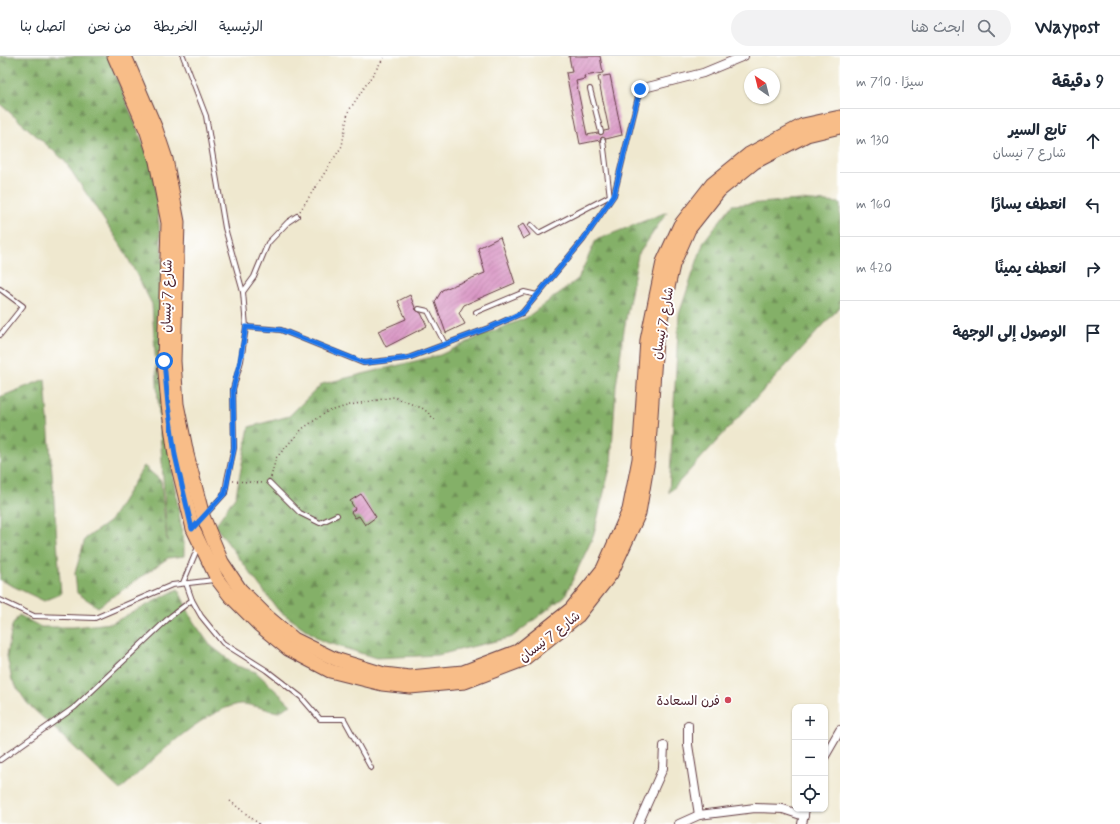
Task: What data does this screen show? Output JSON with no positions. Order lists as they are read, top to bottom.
{
  "streets": {
    "main road": ["شارع 7 نيسان"]
  },
  "places": ["فرن السعادة"],
  "north": "top left",
  "page": {
    "header": "Waypost",
    "search": "ابحث هنا",
    "nav": [
      "الرئيسية",
      "الخريطة",
      "من نحن",
      "اتصل بنا"
    ],
    "heading": ["9 دقيقة", "سيرًا · 710 m"],
    "list": [
      ["تابع السير", "شارع 7 نيسان", "130 m"],
      ["انعطف يسارًا", "160 m"],
      ["انعطف يمينًا", "420 m"],
      "الوصول إلى الوجهة"
    ],
    "map_buttons": ["+", "−"]
  }
}
